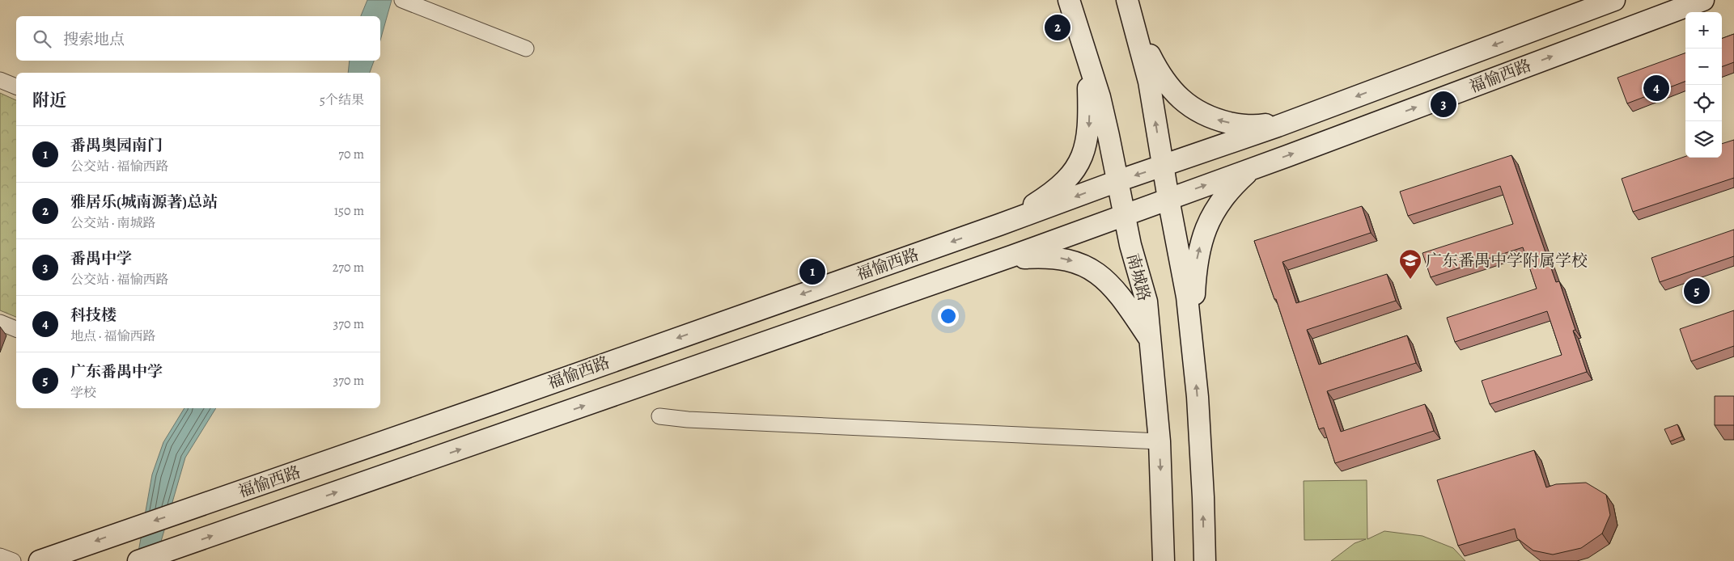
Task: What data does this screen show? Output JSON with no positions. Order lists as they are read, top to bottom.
{
  "streets": {
    "street": ["福愉西路", "南城路"]
  },
  "crossings": [
    ["福愉西路", "南城路"]
  ],
  "places": {
    "school or university": ["广东番禺中学附属学校"]
  },
  "page": {
    "map_buttons": ["+", "−"],
    "pins": [
      "2",
      "4",
      "3",
      "1",
      "5"
    ],
    "search": "搜索地点",
    "heading": ["附近", "5个结果"],
    "list": [
      {
        "mark": "1",
        "name": "番禺奥园南门",
        "note": "公交站 · 福愉西路",
        "value": "70 m"
      },
      {
        "mark": "2",
        "name": "雅居乐(城南源著)总站",
        "note": "公交站 · 南城路",
        "value": "150 m"
      },
      {
        "mark": "3",
        "name": "番禺中学",
        "note": "公交站 · 福愉西路",
        "value": "270 m"
      },
      {
        "mark": "4",
        "name": "科技楼",
        "note": "地点 · 福愉西路",
        "value": "370 m"
      },
      {
        "mark": "5",
        "name": "广东番禺中学",
        "note": "学校",
        "value": "370 m"
      }
    ]
  }
}
